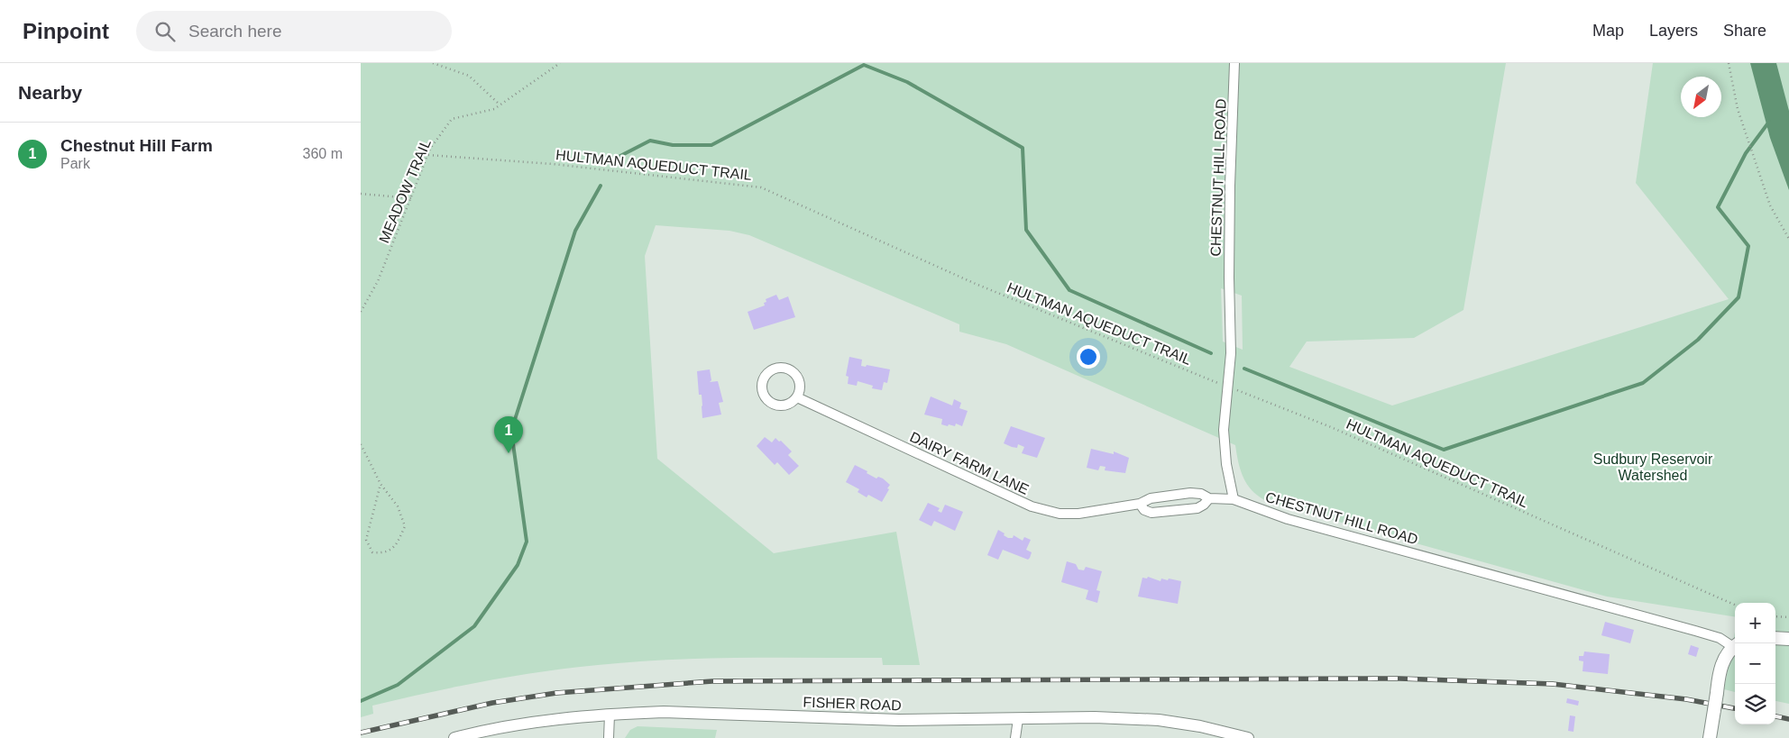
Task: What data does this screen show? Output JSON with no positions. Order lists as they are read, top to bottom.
{
  "streets": {
    "street": ["CHESTNUT HILL ROAD", "DAIRY FARM LANE", "FISHER ROAD"],
    "path": ["HULTMAN AQUEDUCT TRAIL", "MEADOW TRAIL"]
  },
  "crossings": [
    ["HULTMAN AQUEDUCT TRAIL", "CHESTNUT HILL ROAD"],
    ["HULTMAN AQUEDUCT TRAIL", "MEADOW TRAIL"],
    ["CHESTNUT HILL ROAD", "DAIRY FARM LANE"]
  ],
  "parks": ["Sudbury Reservoir Watershed"],
  "north": "bottom left",
  "page": {
    "header": "Pinpoint",
    "search": "Search here",
    "nav": ["Map", "Layers", "Share"],
    "heading": "Nearby",
    "list": [
      {
        "mark": "1",
        "name": "Chestnut Hill Farm",
        "note": "Park",
        "value": "360 m"
      }
    ],
    "pins": "1",
    "map_buttons": ["+", "−"]
  }
}
